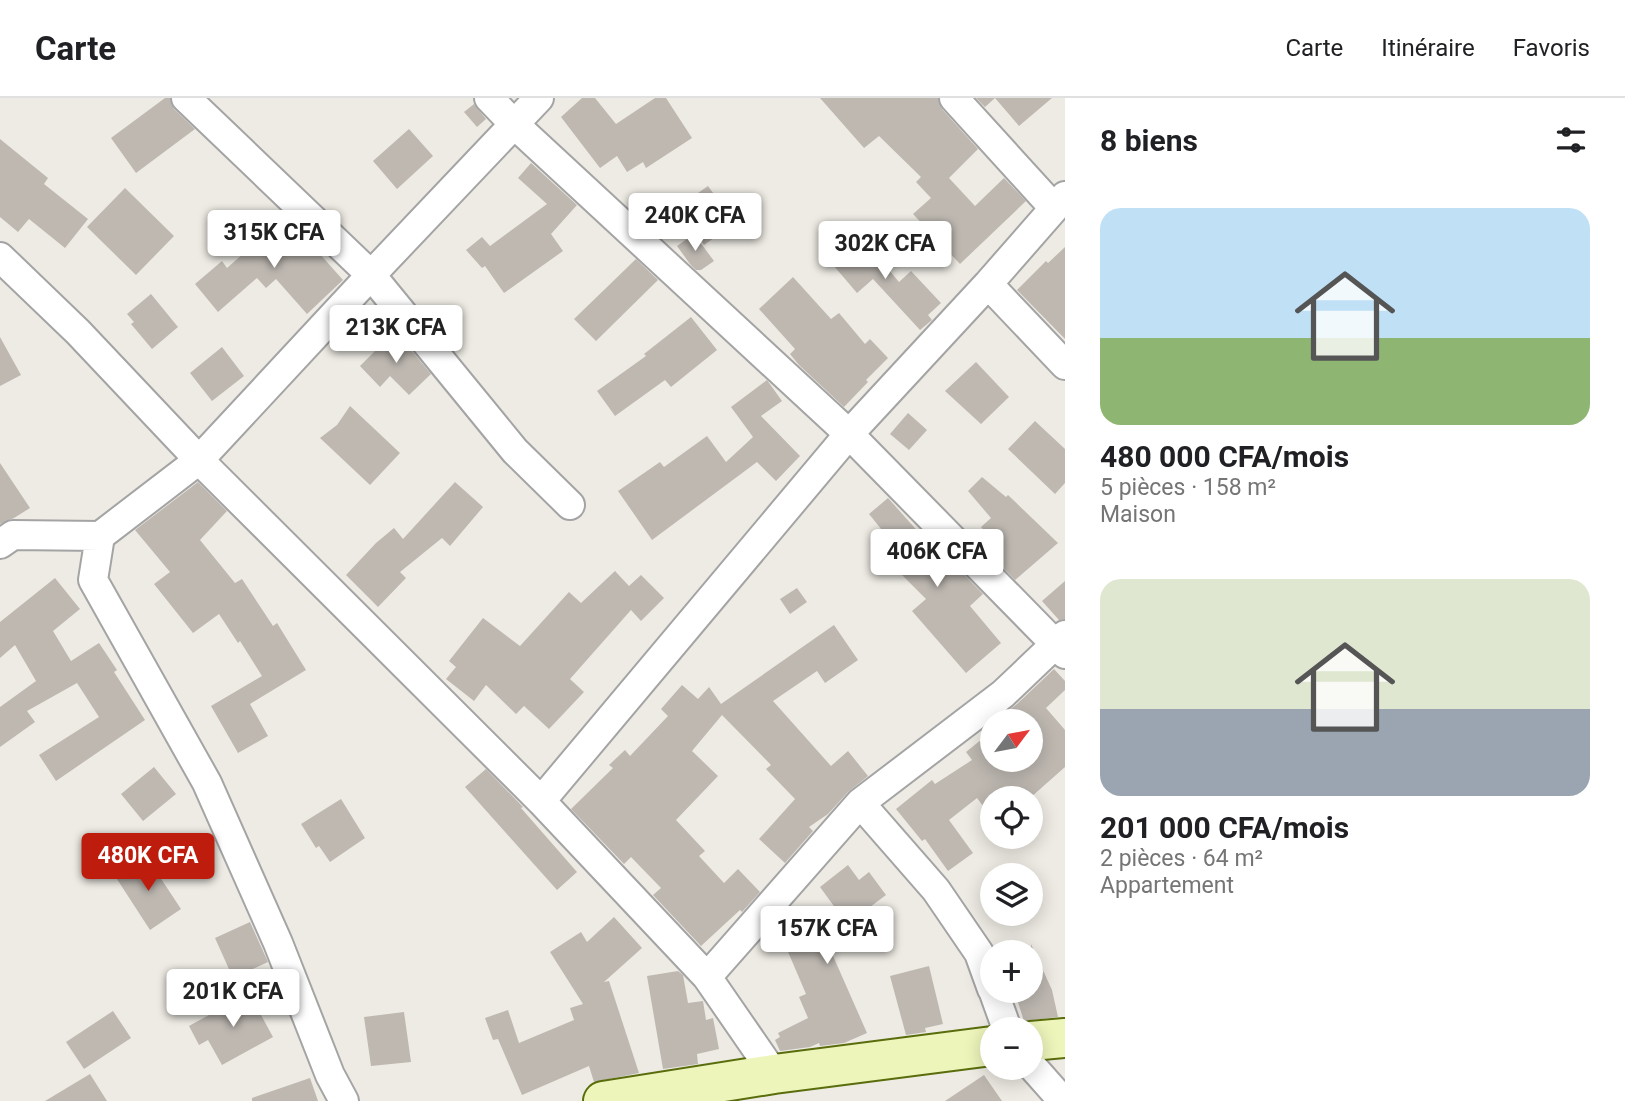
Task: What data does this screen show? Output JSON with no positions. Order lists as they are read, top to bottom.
{
  "north": "top right",
  "page": {
    "header": "Carte",
    "nav": ["Carte", "Itinéraire", "Favoris"],
    "heading": "8 biens",
    "list": [
      {
        "name": "480 000 CFA/mois",
        "note": "5 pièces · 158 m² · Maison"
      },
      {
        "name": "201 000 CFA/mois",
        "note": "2 pièces · 64 m² · Appartement"
      }
    ],
    "price": [
      "240K CFA",
      "315K CFA",
      "302K CFA",
      "213K CFA",
      "406K CFA",
      "480K CFA",
      "157K CFA",
      "201K CFA"
    ],
    "map_buttons": ["+", "−"]
  }
}
